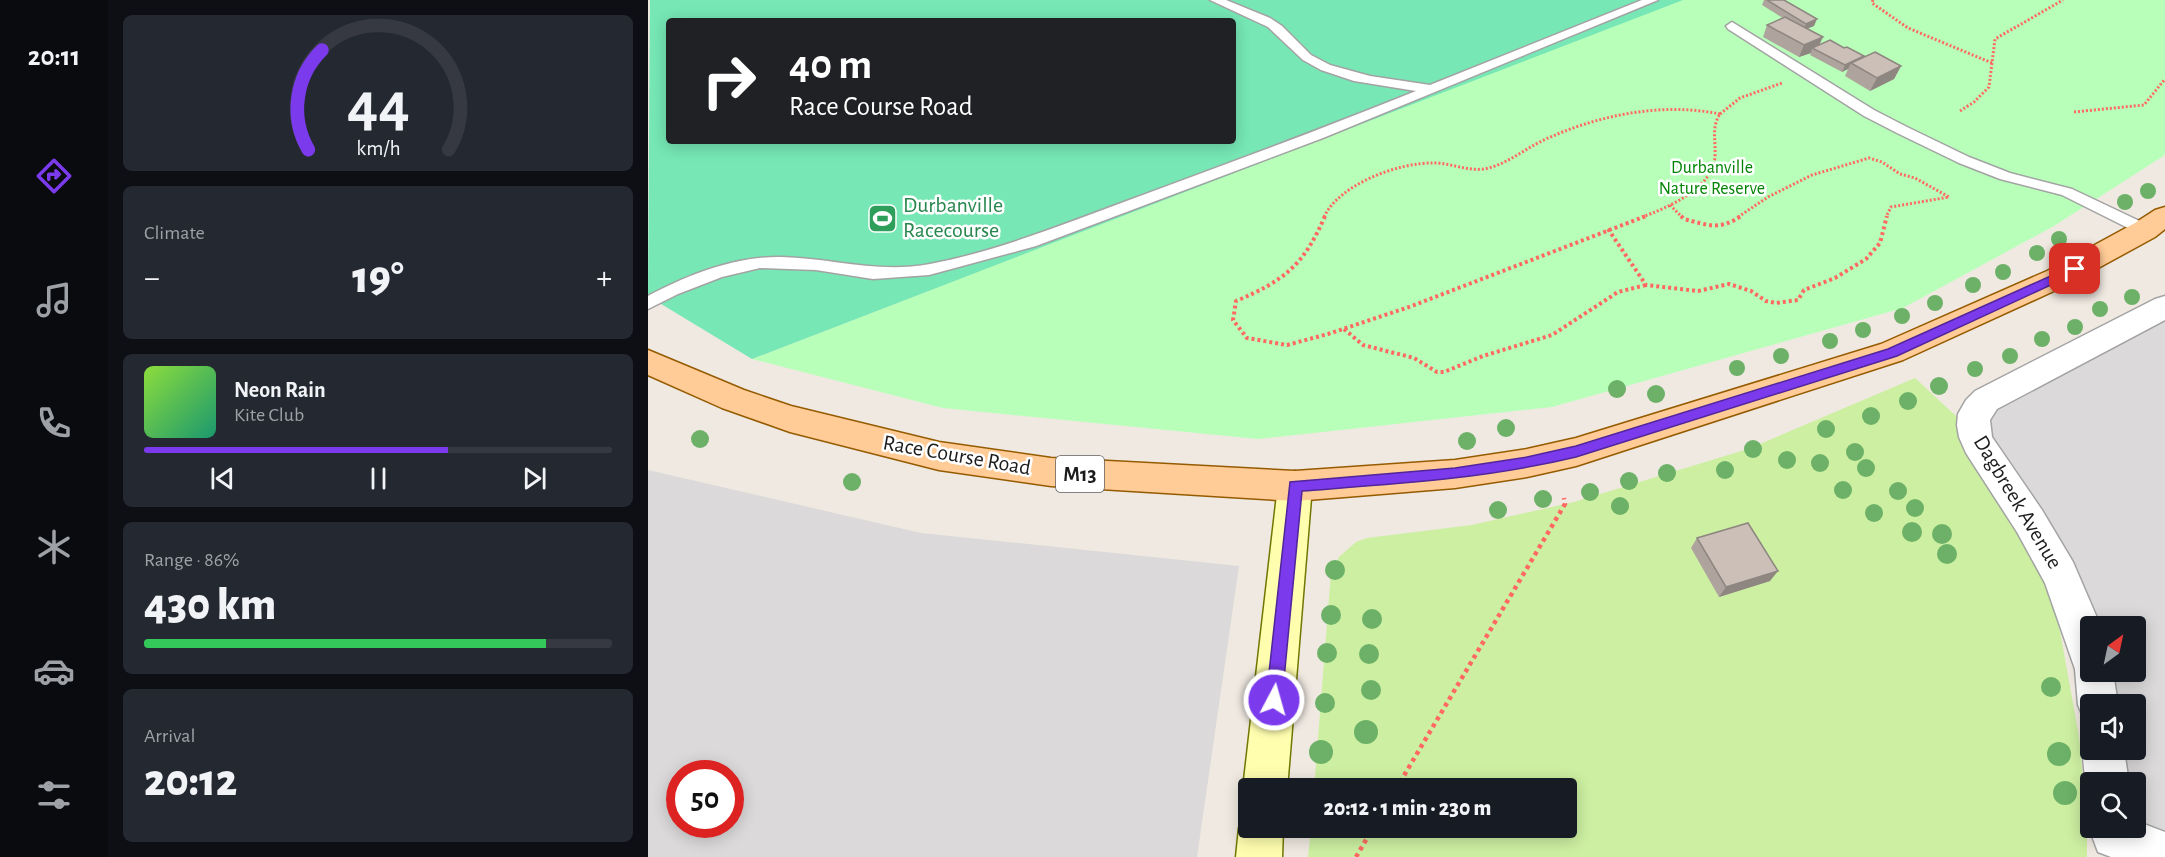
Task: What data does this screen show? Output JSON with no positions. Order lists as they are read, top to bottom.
{
  "streets": {
    "main road": ["Race Course Road", "M13"],
    "street": ["Dagbreek Avenue"]
  },
  "parks": ["Durbanville Nature Reserve"],
  "places": {
    "sports": ["Durbanville Racecourse"]
  },
  "north": "top right",
  "page": {
    "tabs": "20:11",
    "turn": ["40 m", "Race Course Road"],
    "tile": [
      "Climate",
      ["Range · 86%", "430 km"],
      ["Arrival", "20:12"]
    ],
    "heat": ["−", "19°", "+"],
    "song": ["Neon Rain", "Kite Club"],
    "limit": "50",
    "trip": "20:12 · 1 min · 230 m",
    "gauge": ["44", "km/h"]
  }
}
